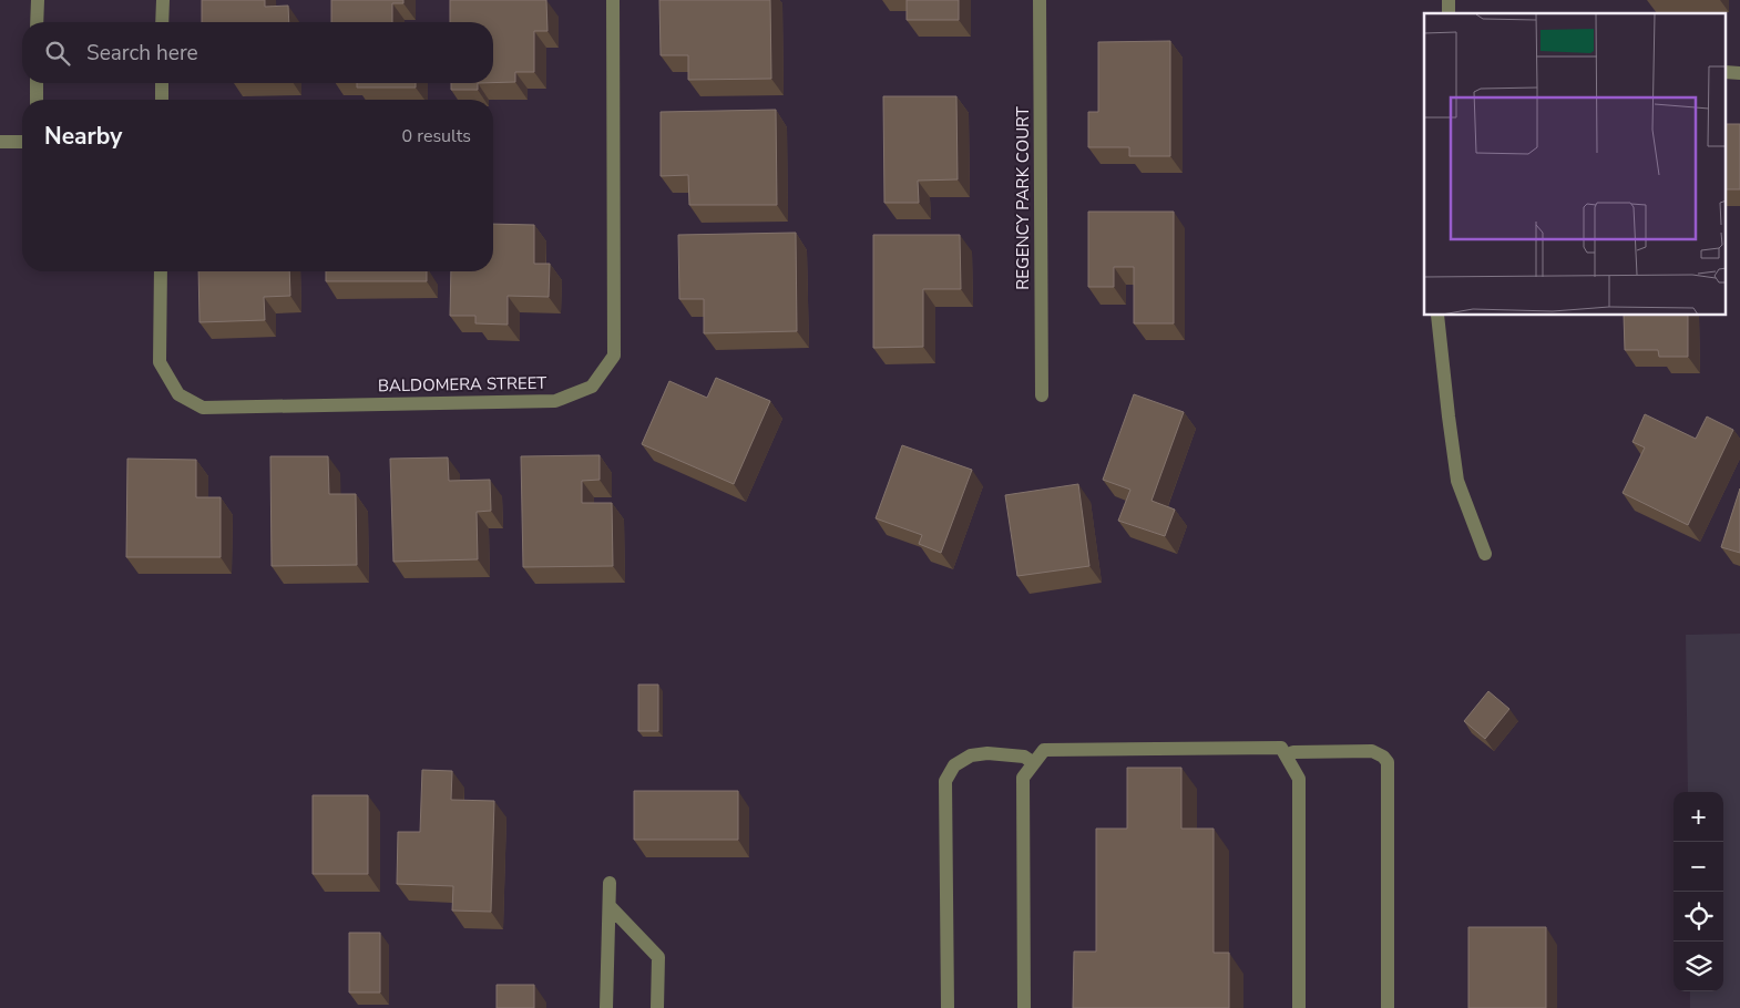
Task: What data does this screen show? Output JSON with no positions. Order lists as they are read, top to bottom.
{
  "streets": {
    "street": ["REGENCY PARK COURT", "BALDOMERA STREET"]
  },
  "page": {
    "search": "Search here",
    "heading": ["Nearby", "0 results"],
    "map_buttons": ["+", "−"]
  }
}
